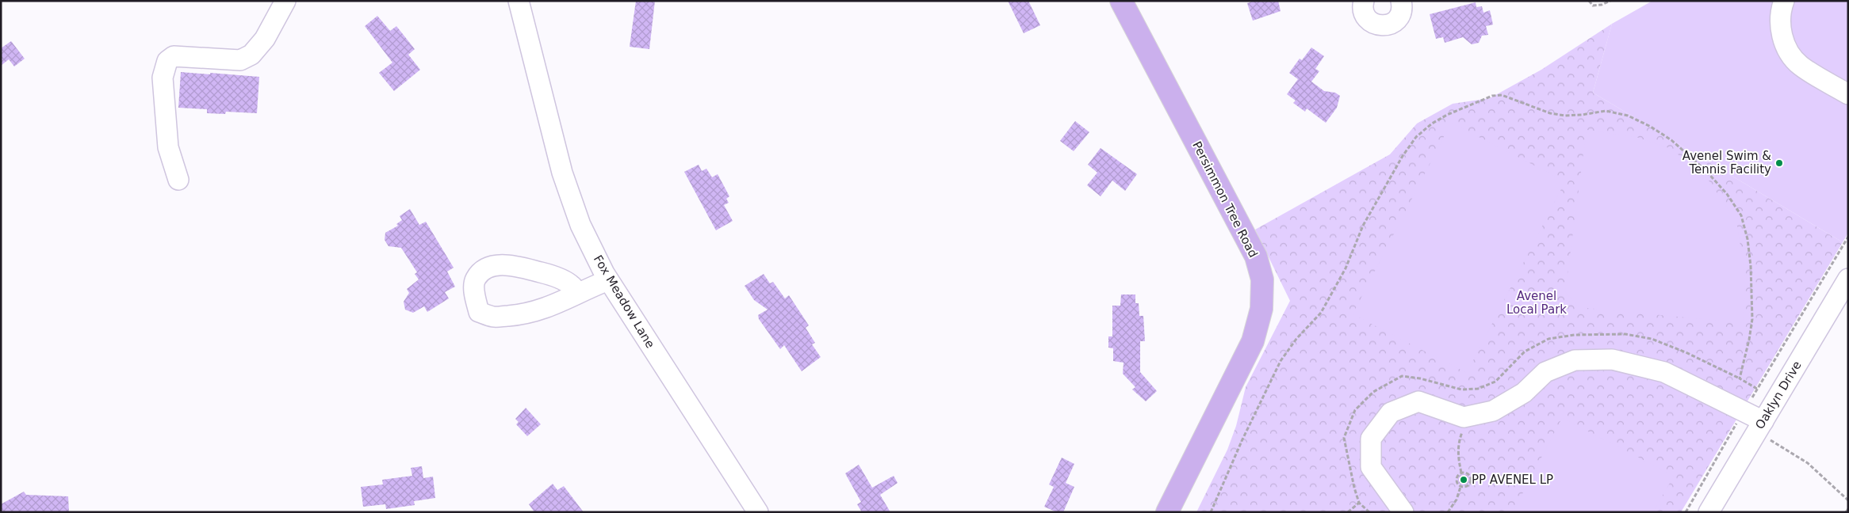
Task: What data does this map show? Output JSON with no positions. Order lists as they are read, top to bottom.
{
  "streets": {
    "main road": ["Persimmon Tree Road"],
    "street": ["Fox Meadow Lane", "Oaklyn Drive"]
  },
  "parks": ["Avenel Local Park"],
  "places": ["Avenel Swim & Tennis Facility", "PP AVENEL LP"]
}
